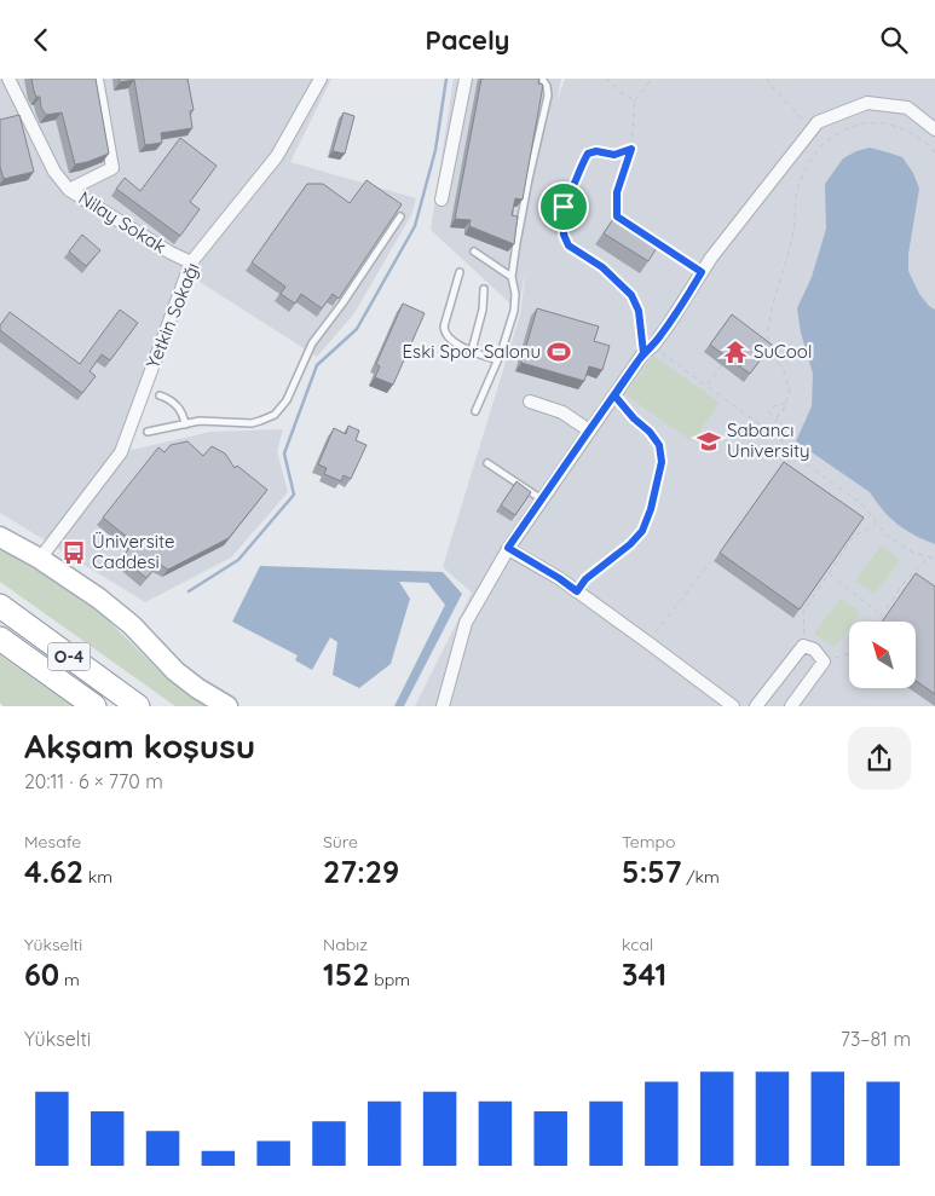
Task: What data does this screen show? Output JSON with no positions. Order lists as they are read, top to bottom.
{
  "streets": {
    "highway": ["O-4"],
    "street": ["Nilay Sokak", "Yetkin Sokağı"]
  },
  "crossings": [
    ["Nilay Sokak", "Yetkin Sokağı"]
  ],
  "places": {
    "sports": ["Eski Spor Salonu"],
    "temple": ["SuCool"],
    "school or university": ["Sabancı University"],
    "bus stop": ["Üniversite Caddesi"]
  },
  "north": "top left",
  "page": {
    "header": "Pacely",
    "heading": ["Akşam koşusu", "20:11 · 6 × 770 m"],
    "stats": [
      ["Mesafe", "4.62 km"],
      ["Süre", "27:29"],
      ["Tempo", "5:57 /km"],
      ["Yükselti", "60 m"],
      ["Nabız", "152 bpm"],
      ["kcal", "341"]
    ],
    "chart": ["Yükselti", "73–81 m"]
  }
}
